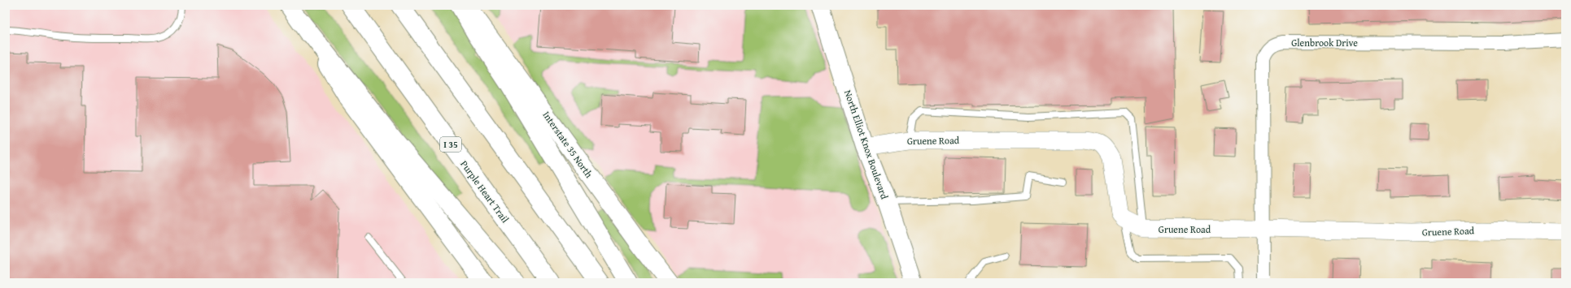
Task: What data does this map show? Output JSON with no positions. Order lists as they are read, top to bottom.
{
  "streets": {
    "main road": [
      "I 35",
      "Interstate 35 North",
      "North Elliot Knox Boulevard",
      "Purple Heart Trail"
    ],
    "street": ["Glenbrook Drive", "Gruene Road"]
  },
  "crossings": [
    ["Glenbrook Drive", "Gruene Road"],
    ["Gruene Road", "North Elliot Knox Boulevard"]
  ]
}
